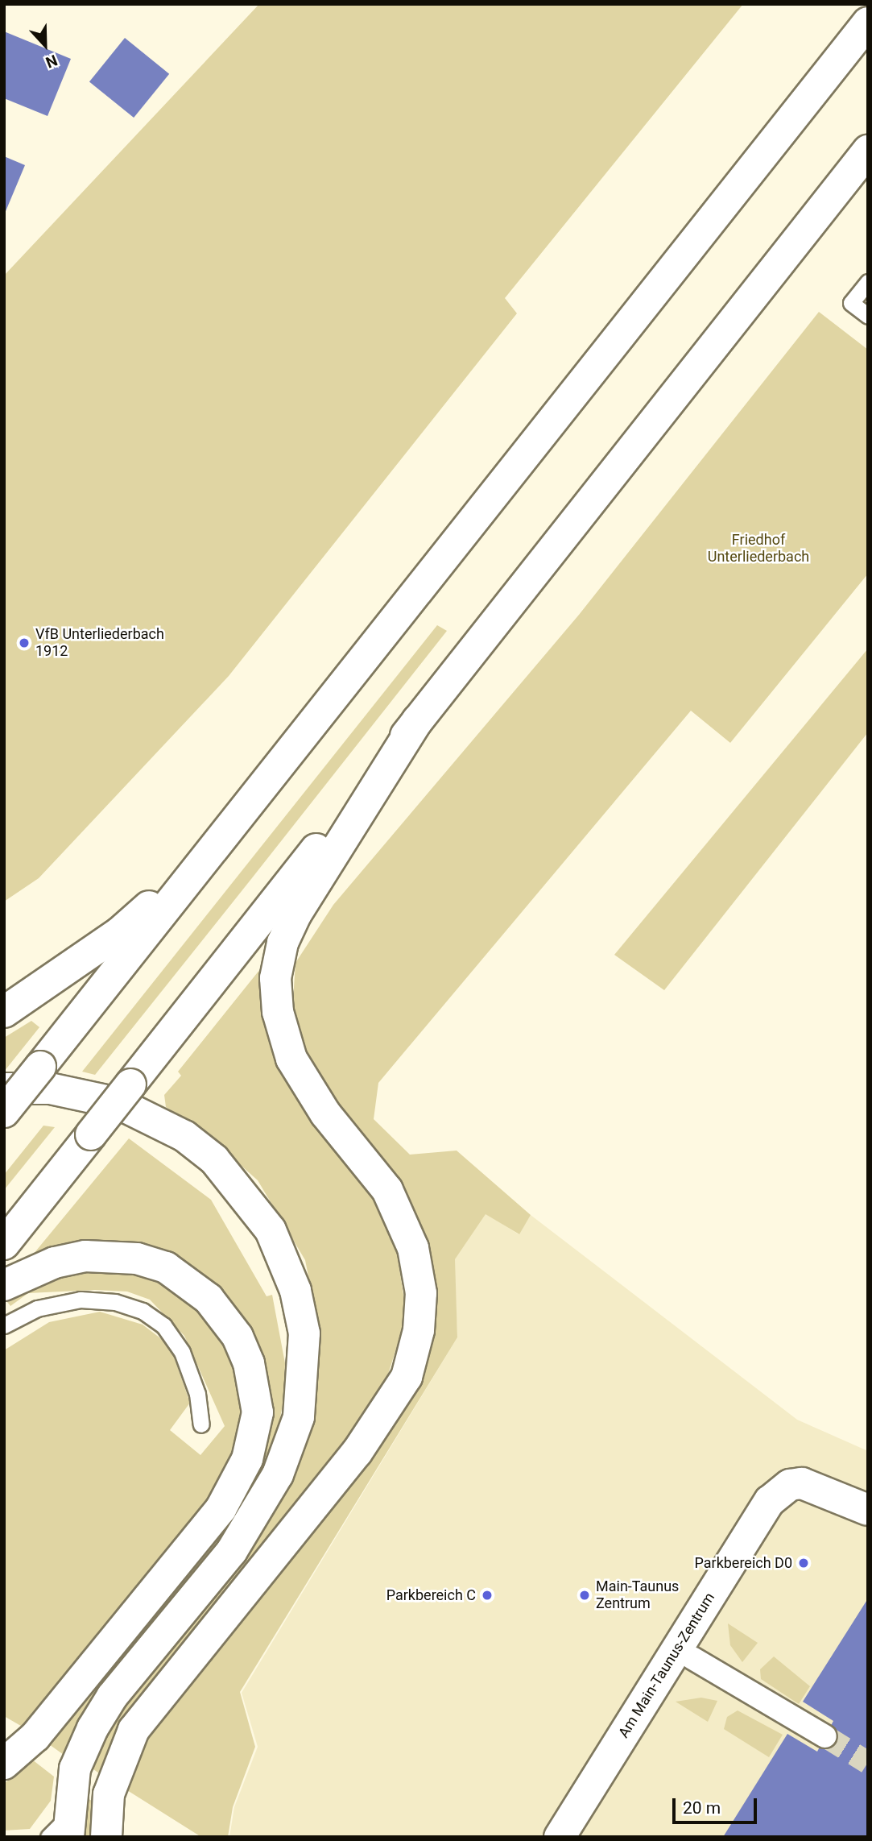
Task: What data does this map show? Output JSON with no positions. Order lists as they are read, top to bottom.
{
  "streets": {
    "main road": ["Am Main-Taunus-Zentrum"]
  },
  "parks": ["Friedhof Unterliederbach"],
  "places": [
    "VfB Unterliederbach 1912",
    "Parkbereich D0",
    "Parkbereich C",
    "Main-Taunus Zentrum"
  ],
  "scale_bar": "20 m",
  "north": "bottom"
}
